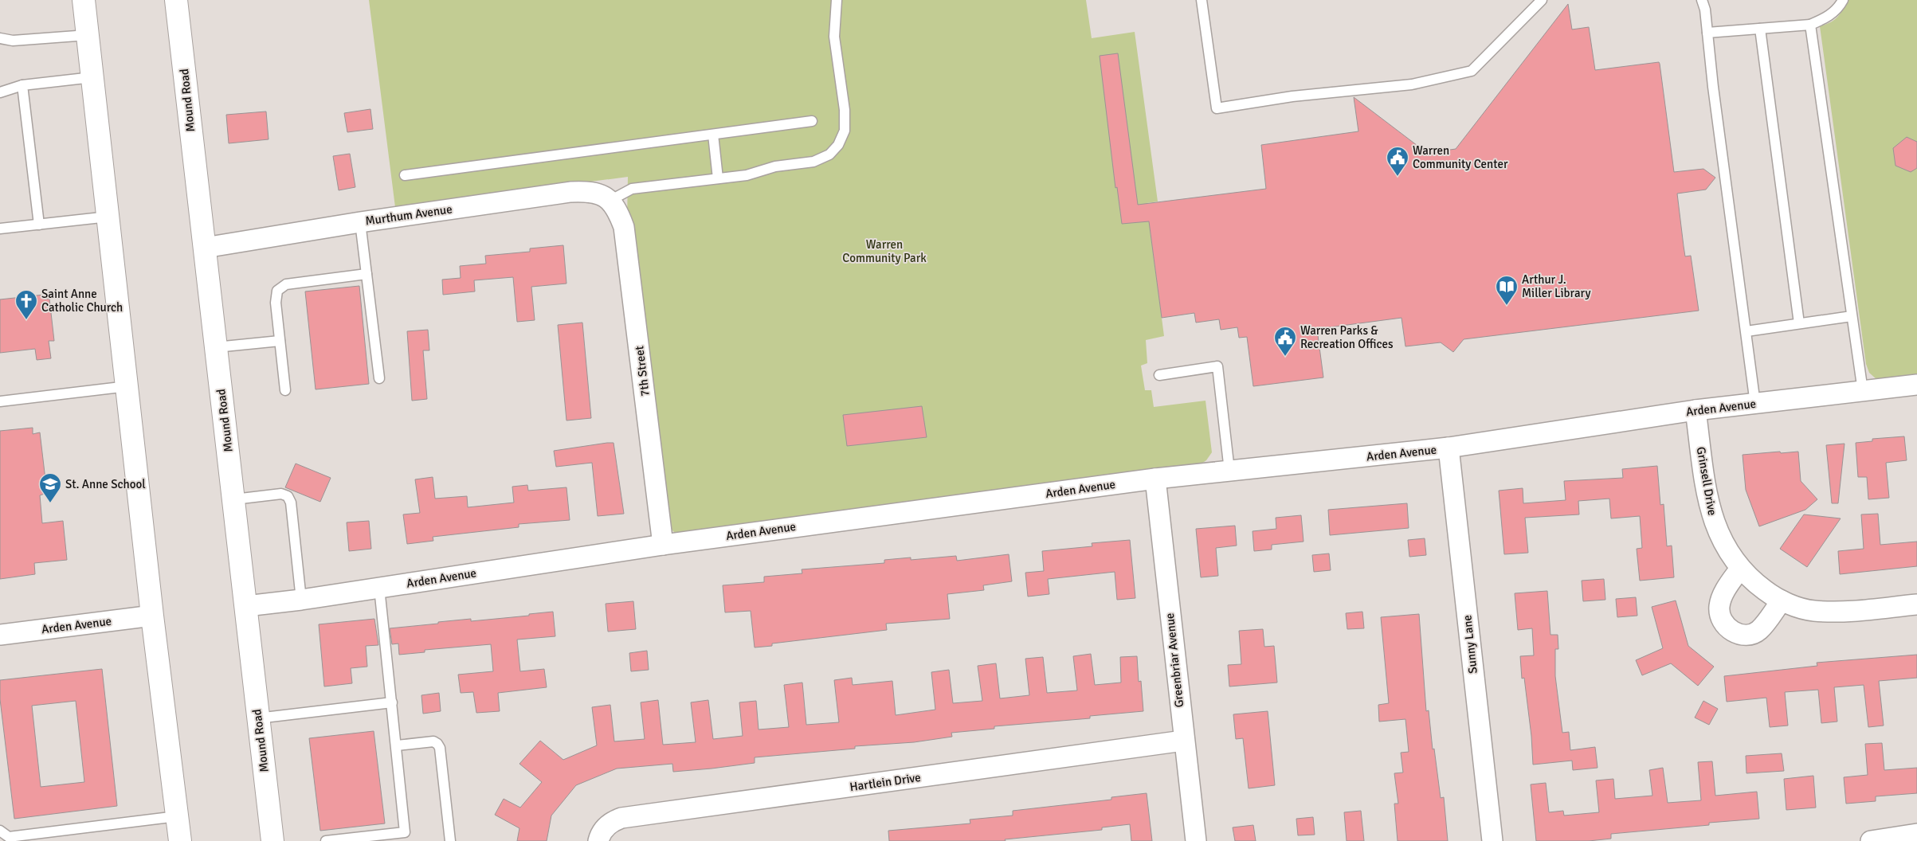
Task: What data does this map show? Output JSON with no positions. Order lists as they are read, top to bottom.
{
  "streets": {
    "main road": ["Mound Road"],
    "street": [
      "Murthum Avenue",
      "7th Street",
      "Arden Avenue",
      "Grinsell Drive",
      "Sunny Lane",
      "Greenbriar Avenue",
      "Hartlein Drive"
    ]
  },
  "crossings": [
    ["Mound Road", "Murthum Avenue"],
    ["Mound Road", "Arden Avenue"],
    ["Murthum Avenue", "7th Street"],
    ["7th Street", "Arden Avenue"],
    ["Arden Avenue", "Grinsell Drive"],
    ["Arden Avenue", "Sunny Lane"],
    ["Arden Avenue", "Greenbriar Avenue"],
    ["Greenbriar Avenue", "Hartlein Drive"]
  ],
  "parks": ["Warren Community Park"],
  "places": {
    "public building": ["Warren Community Center", "Warren Parks & Recreation Offices"],
    "library": ["Arthur J. Miller Library"],
    "church": ["Saint Anne Catholic Church"],
    "school or university": ["St. Anne School"]
  }
}
